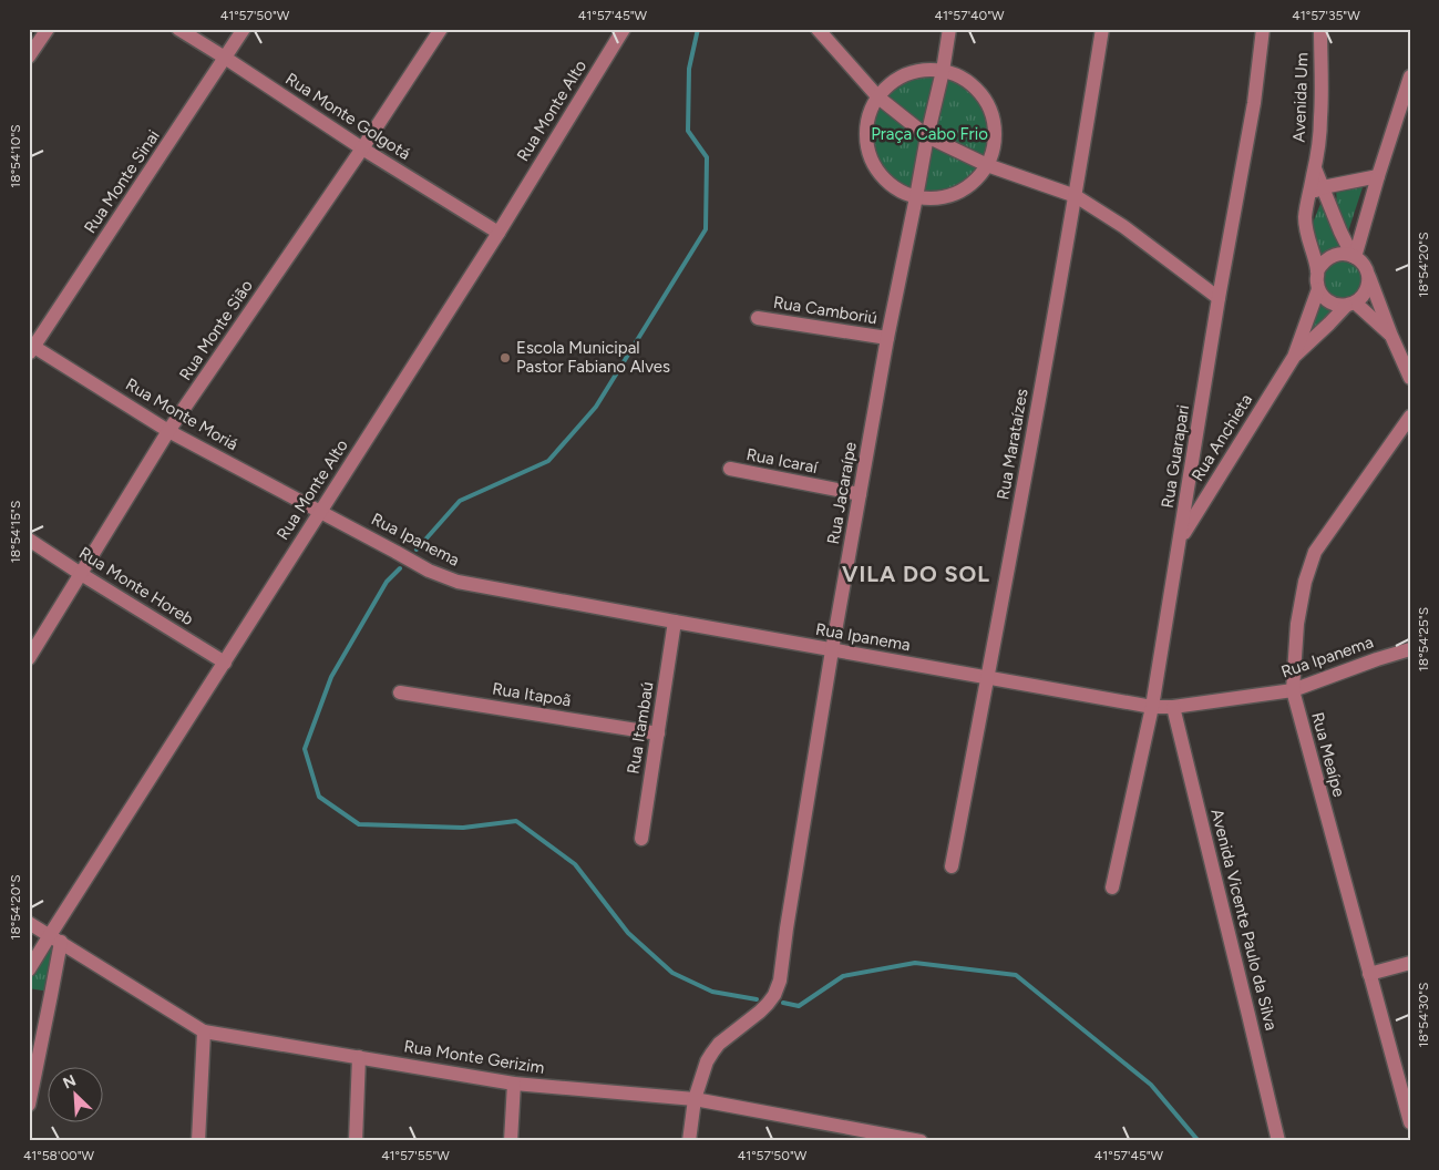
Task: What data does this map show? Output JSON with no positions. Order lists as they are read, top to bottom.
{
  "streets": {
    "street": [
      "Avenida Um",
      "Rua Monte Alto",
      "Rua Monte Golgotá",
      "Rua Monte Sinai",
      "Rua Camboriú",
      "Rua Monte Sião",
      "Rua Monte Moriá",
      "Rua Anchieta",
      "Rua Marataízes",
      "Rua Guarapari",
      "Rua Icaraí",
      "Rua Jacaraípe",
      "Rua Ipanema",
      "Rua Monte Horeb",
      "Rua Itapoã",
      "Rua Itambaú",
      "Rua Meaípe",
      "Avenida Vicente Paulo da Silva",
      "Rua Monte Gerizim"
    ]
  },
  "crossings": [
    ["Avenida Um", "Rua Anchieta"],
    ["Rua Monte Alto", "Rua Monte Golgotá"],
    ["Rua Monte Alto", "Rua Monte Moriá"],
    ["Rua Monte Alto", "Rua Ipanema"],
    ["Rua Monte Alto", "Rua Monte Horeb"],
    ["Rua Monte Alto", "Rua Monte Gerizim"],
    ["Rua Monte Golgotá", "Rua Monte Sinai"],
    ["Rua Monte Golgotá", "Rua Monte Sião"],
    ["Rua Monte Sinai", "Rua Monte Moriá"],
    ["Rua Camboriú", "Rua Jacaraípe"],
    ["Rua Monte Sião", "Rua Monte Moriá"],
    ["Rua Monte Sião", "Rua Monte Horeb"],
    ["Rua Monte Moriá", "Rua Ipanema"],
    ["Rua Anchieta", "Rua Guarapari"],
    ["Rua Marataízes", "Rua Ipanema"],
    ["Rua Guarapari", "Rua Ipanema"],
    ["Rua Icaraí", "Rua Jacaraípe"],
    ["Rua Jacaraípe", "Rua Ipanema"],
    ["Rua Jacaraípe", "Rua Monte Gerizim"],
    ["Rua Ipanema", "Rua Itambaú"],
    ["Rua Ipanema", "Rua Meaípe"],
    ["Rua Ipanema", "Avenida Vicente Paulo da Silva"],
    ["Rua Itapoã", "Rua Itambaú"]
  ],
  "districts": ["VILA DO SOL"],
  "parks": ["Praça Cabo Frio"],
  "places": ["Escola Municipal Pastor Fabiano Alves"],
  "north": "top left",
  "coordinates": [
    "41°57'50\"W",
    "41°57'45\"W",
    "41°57'40\"W",
    "41°57'35\"W",
    "18°54'10\"S",
    "18°54'20\"S",
    "18°54'15\"S",
    "18°54'25\"S",
    "18°54'30\"S",
    "41°58'00\"W",
    "41°57'55\"W"
  ]
}
